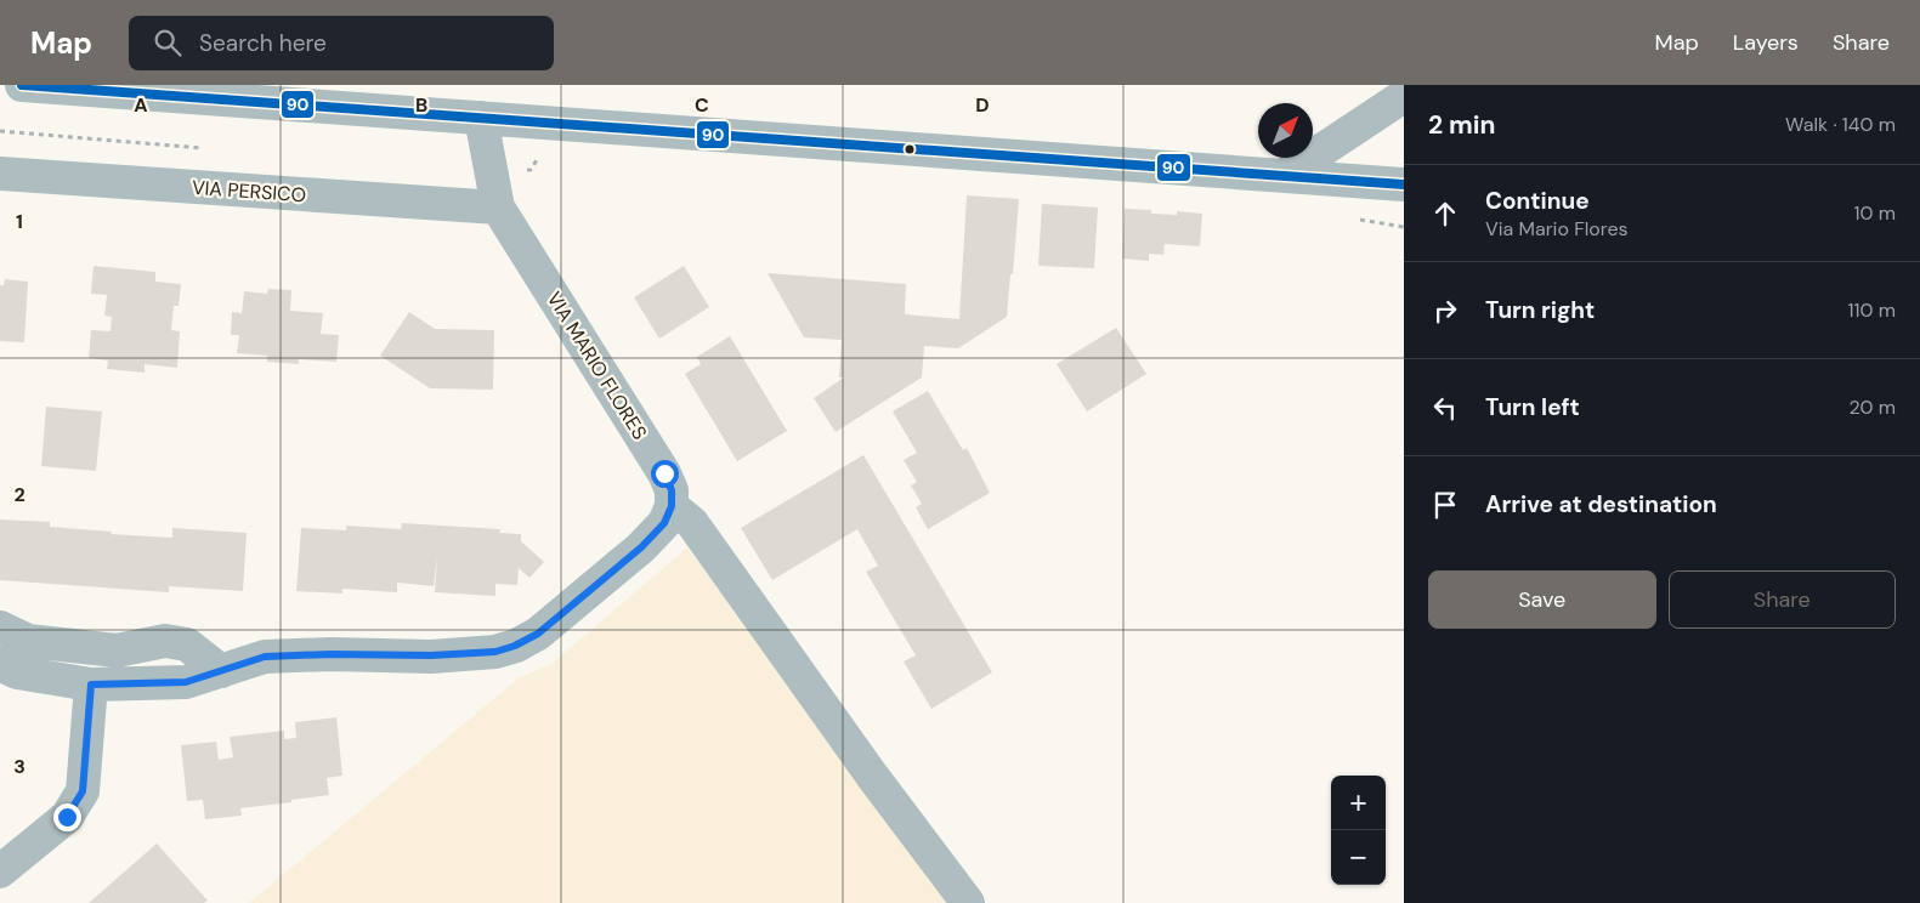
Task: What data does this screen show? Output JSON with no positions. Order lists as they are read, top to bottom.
{
  "streets": {
    "street": ["VIA PERSICO", "VIA MARIO FLORES"]
  },
  "crossings": [
    ["VIA PERSICO", "VIA MARIO FLORES"]
  ],
  "lines": ["transit line 90"],
  "north": "top right",
  "page": {
    "header": "Map",
    "search": "Search here",
    "nav": ["Map", "Layers", "Share"],
    "heading": ["2 min", "Walk · 140 m"],
    "list": [
      ["Continue", "Via Mario Flores", "10 m"],
      ["Turn right", "110 m"],
      ["Turn left", "20 m"],
      "Arrive at destination"
    ],
    "buttons": ["Save", "Share"],
    "map_buttons": ["+", "−"]
  },
  "grid": {
    "columns": [
      "A",
      "B",
      "C",
      "D"
    ],
    "rows": ["1", "2", "3"]
  }
}
